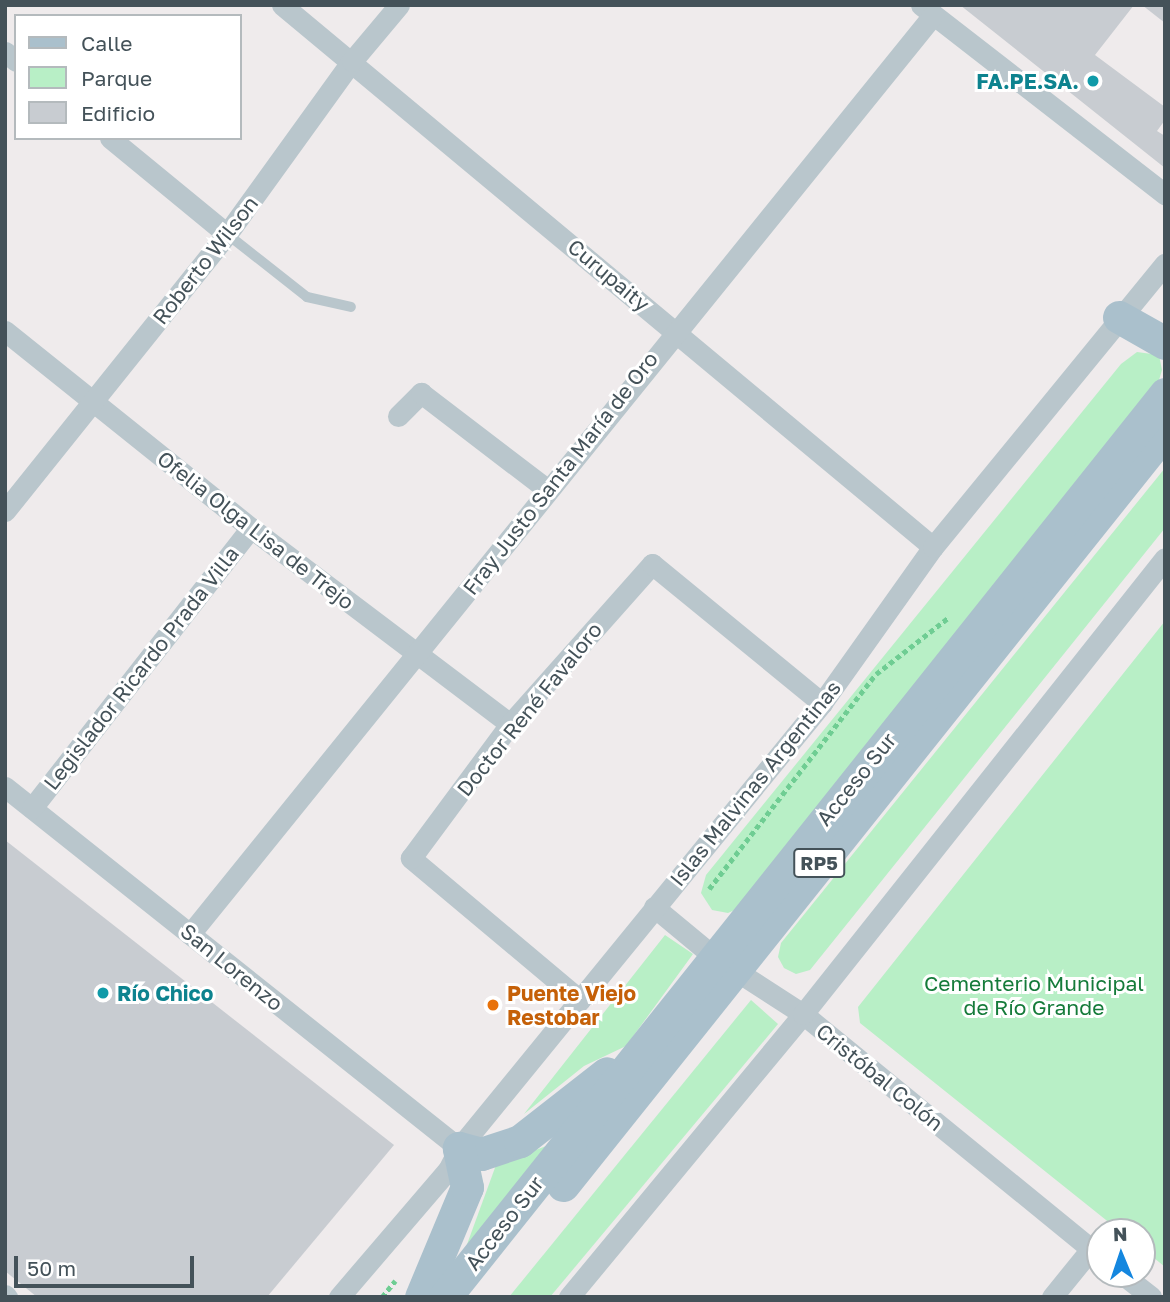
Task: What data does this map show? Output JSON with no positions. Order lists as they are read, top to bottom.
{
  "streets": {
    "main road": ["Acceso Sur", "RP5"],
    "street": [
      "Roberto Wilson",
      "Curupaity",
      "Fray Justo Santa María de Oro",
      "Ofelia Olga Lisa de Trejo",
      "Legislador Ricardo Prada Villa",
      "Doctor René Favaloro",
      "Islas Malvinas Argentinas",
      "San Lorenzo",
      "Cristóbal Colón"
    ]
  },
  "crossings": [
    ["Roberto Wilson", "Curupaity"],
    ["Roberto Wilson", "Ofelia Olga Lisa de Trejo"],
    ["Curupaity", "Fray Justo Santa María de Oro"],
    ["Curupaity", "Islas Malvinas Argentinas"],
    ["Fray Justo Santa María de Oro", "Ofelia Olga Lisa de Trejo"],
    ["Fray Justo Santa María de Oro", "San Lorenzo"],
    ["Ofelia Olga Lisa de Trejo", "Legislador Ricardo Prada Villa"],
    ["Ofelia Olga Lisa de Trejo", "Doctor René Favaloro"],
    ["Legislador Ricardo Prada Villa", "San Lorenzo"],
    ["Doctor René Favaloro", "Islas Malvinas Argentinas"],
    ["Acceso Sur", "Cristóbal Colón"],
    ["Islas Malvinas Argentinas", "San Lorenzo"],
    ["Islas Malvinas Argentinas", "Cristóbal Colón"]
  ],
  "parks": ["Cementerio Municipal de Río Grande"],
  "places": ["FA.PE.SA.", "Río Chico", "Puente Viejo Restobar"],
  "legend": ["Calle", "Parque", "Edificio"],
  "scale_bar": "50 m",
  "north": "top"
}
